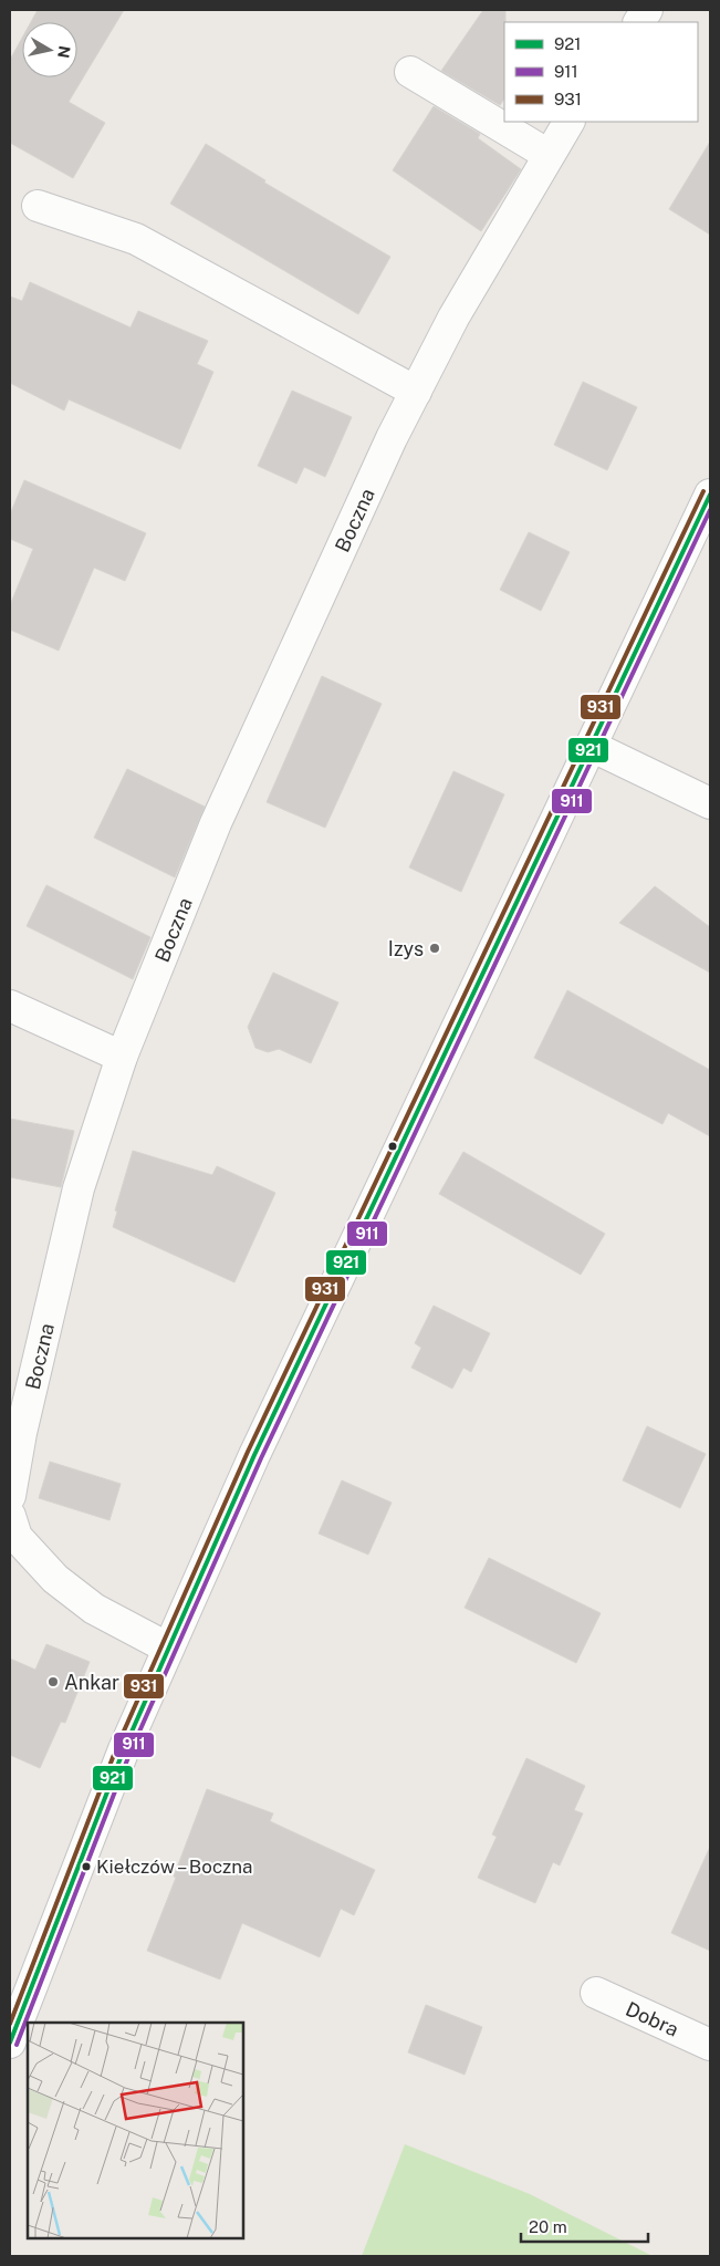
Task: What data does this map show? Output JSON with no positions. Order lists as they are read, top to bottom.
{
  "streets": {
    "street": ["Boczna", "Dobra"]
  },
  "places": ["Izys", "Ankar", "Kiełczów – Boczna"],
  "lines": ["transit line 931", "transit line 921", "transit line 911"],
  "legend": ["921", "911", "931"],
  "scale_bar": "20 m",
  "north": "right"
}
